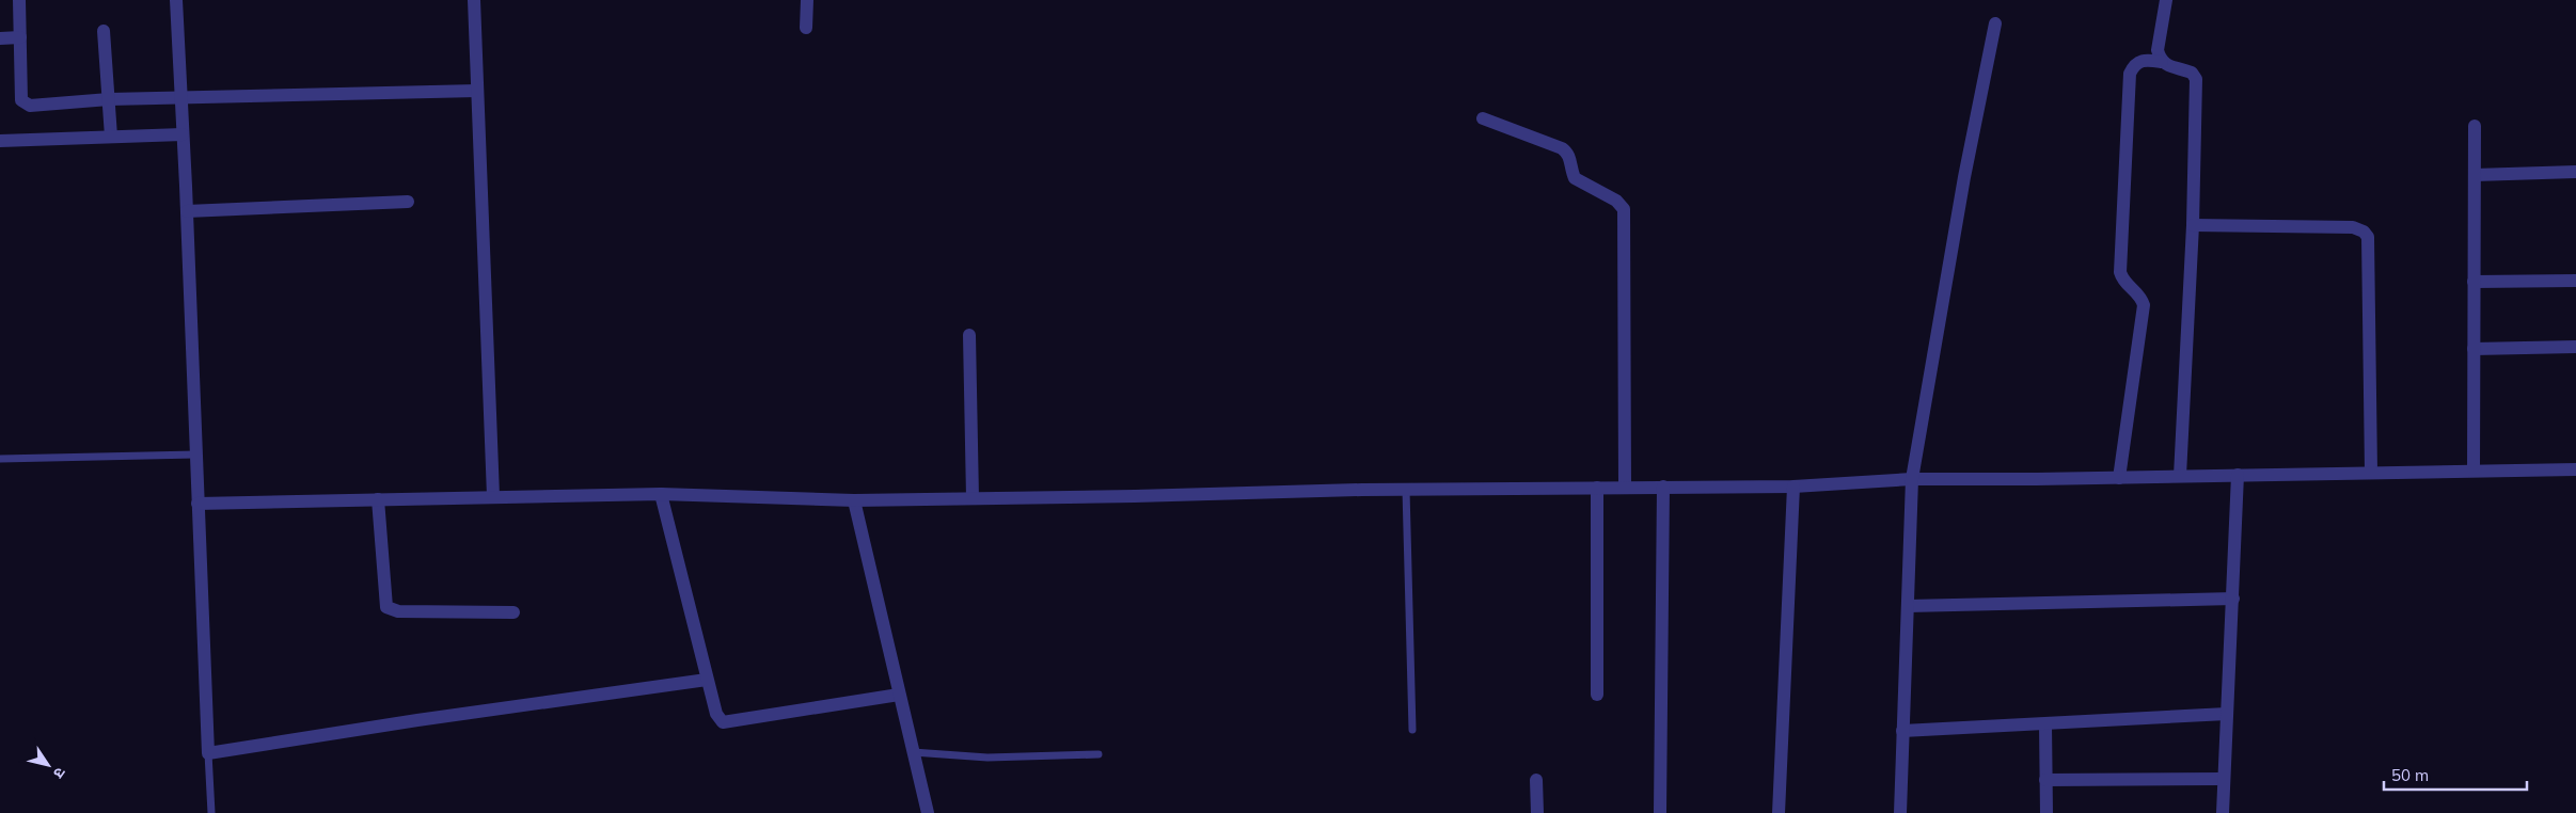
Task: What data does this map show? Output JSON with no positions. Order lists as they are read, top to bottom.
{
  "scale_bar": "50 m",
  "north": "bottom right"
}
